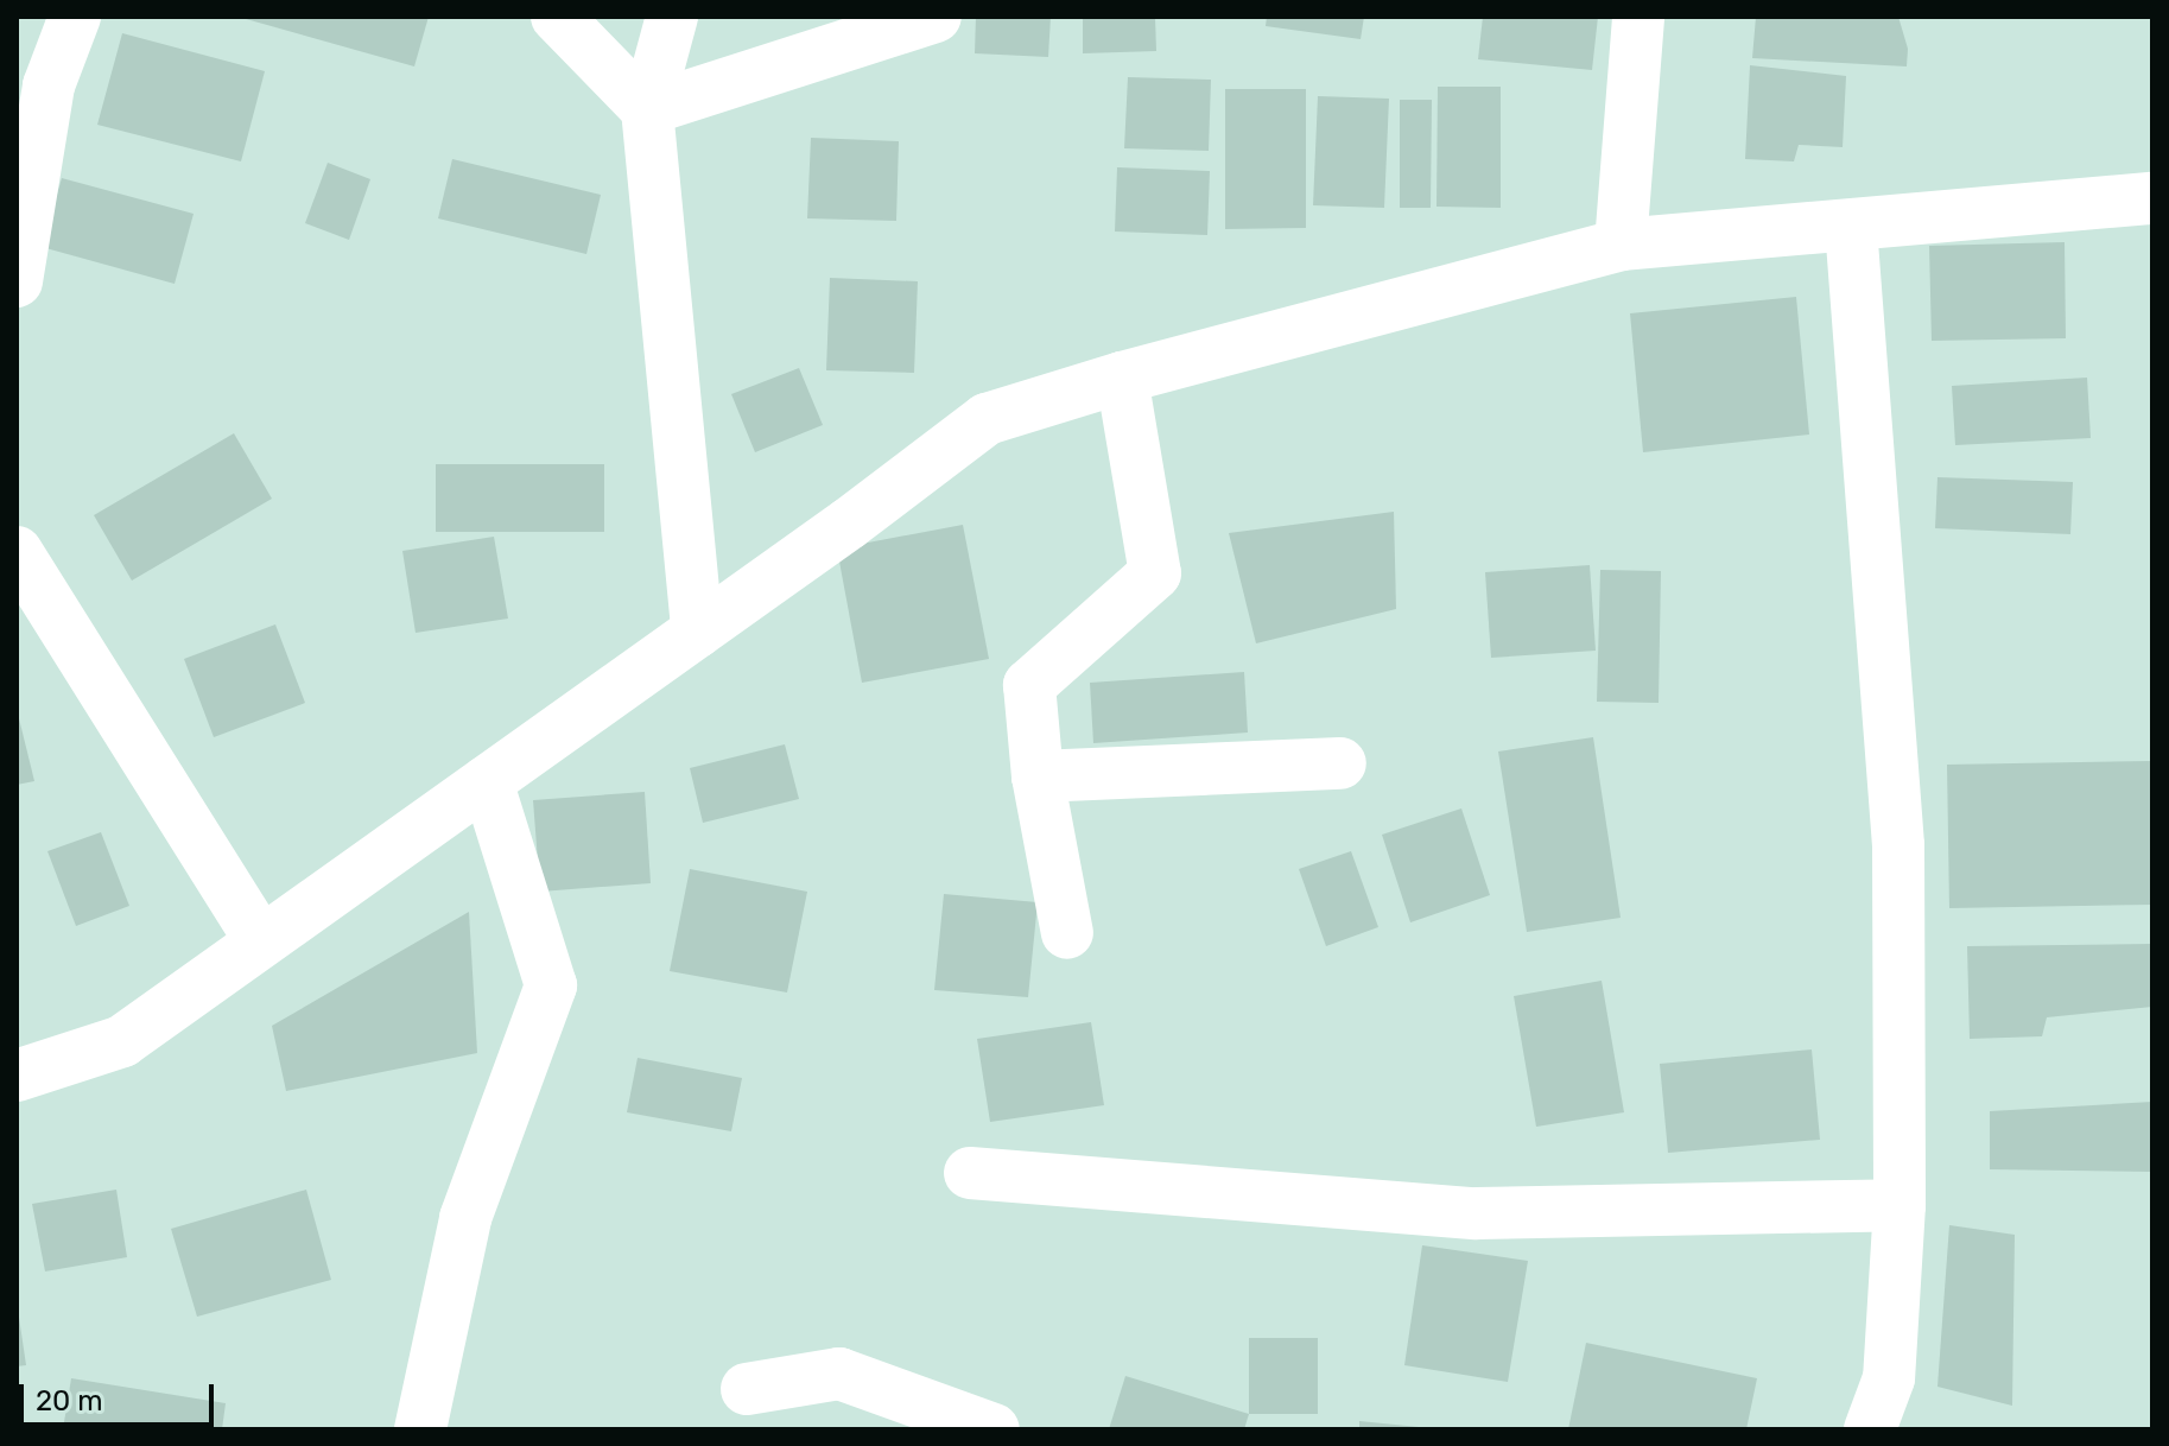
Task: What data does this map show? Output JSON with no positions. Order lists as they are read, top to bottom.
{
  "scale_bar": "20 m"
}
